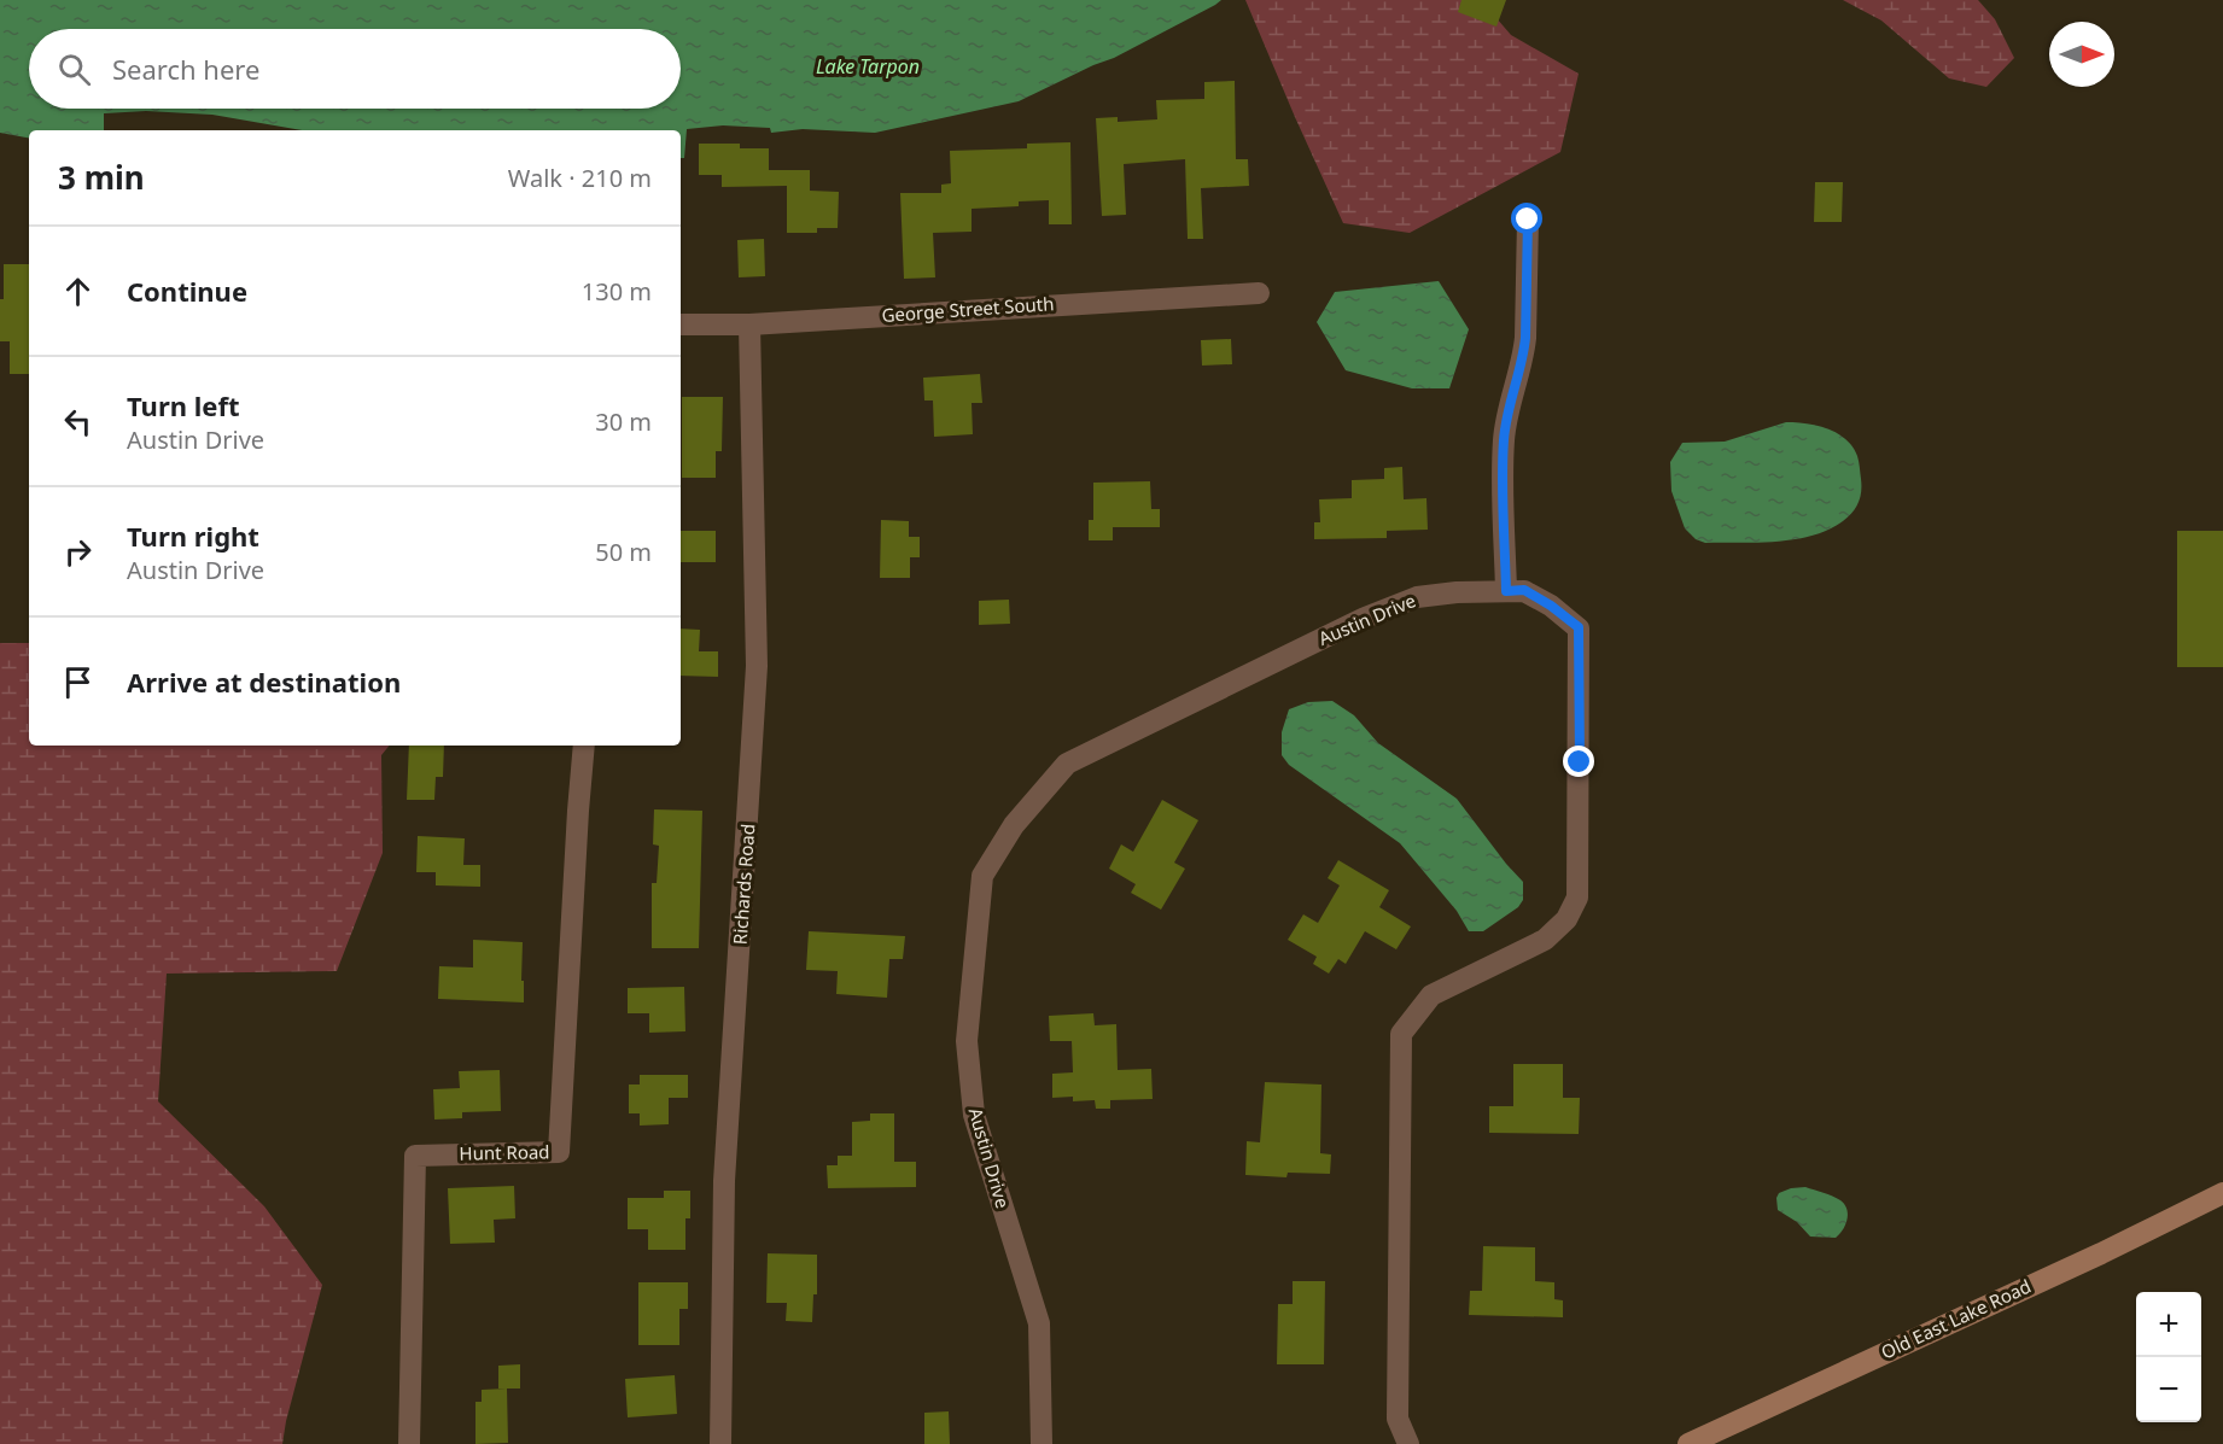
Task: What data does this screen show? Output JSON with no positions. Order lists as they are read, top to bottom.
{
  "streets": {
    "street": [
      "George Street South",
      "Austin Drive",
      "Richards Road",
      "Hunt Road",
      "Old East Lake Road"
    ]
  },
  "crossings": [
    ["George Street South", "Richards Road"]
  ],
  "water": ["Lake Tarpon"],
  "north": "right",
  "page": {
    "search": "Search here",
    "heading": ["3 min", "Walk · 210 m"],
    "list": [
      ["Continue", "130 m"],
      ["Turn left", "Austin Drive", "30 m"],
      ["Turn right", "Austin Drive", "50 m"],
      "Arrive at destination"
    ],
    "map_buttons": ["+", "−"]
  }
}
